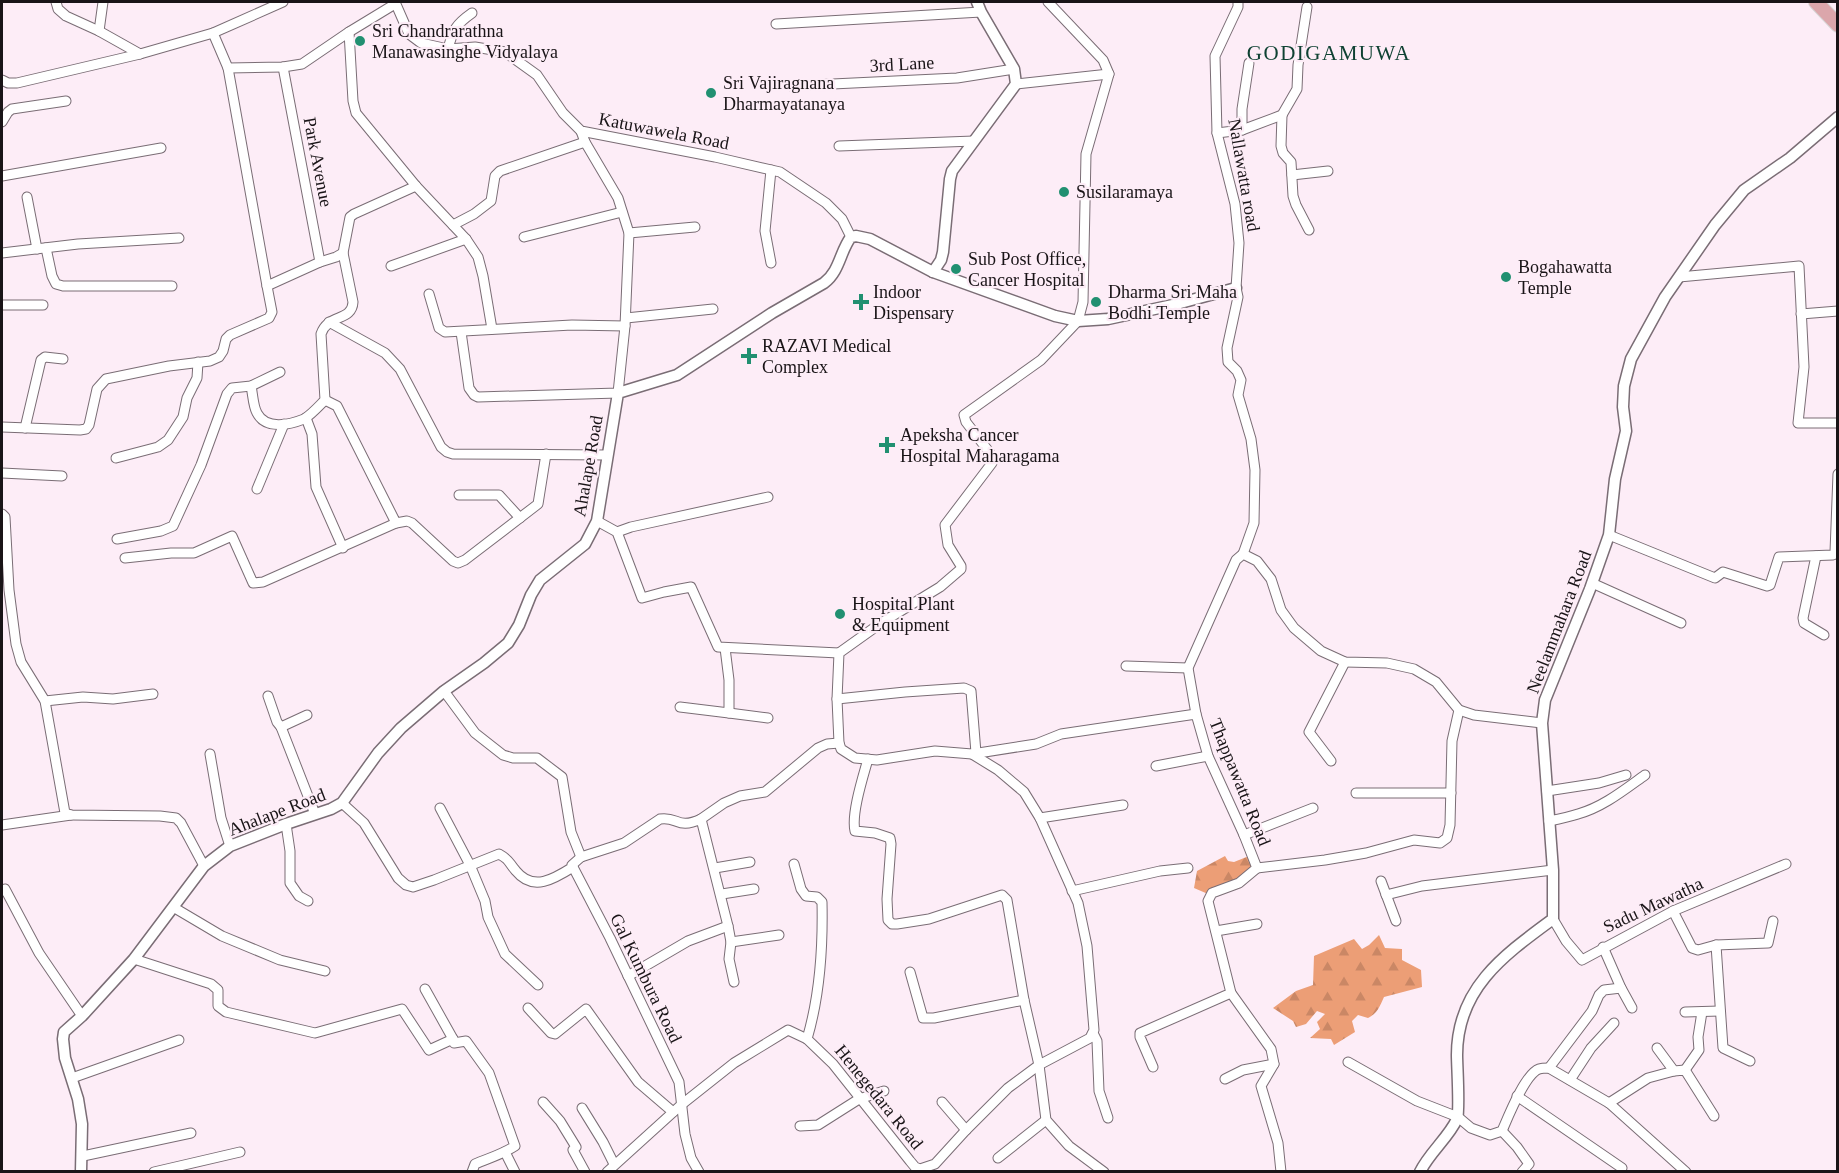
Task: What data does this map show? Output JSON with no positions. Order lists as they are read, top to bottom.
{
  "streets": {
    "street": [
      "3rd Lane",
      "Katuwawela Road",
      "Park Avenue",
      "Nallawatta road",
      "Ahalape Road",
      "Neelammahara Road",
      "Thappawatta Road",
      "Sadu Mawatha",
      "Gal Kumbura Road",
      "Henegedara Road"
    ]
  },
  "crossings": [
    ["Katuwawela Road", "Ahalape Road"],
    ["Neelammahara Road", "Sadu Mawatha"]
  ],
  "districts": ["GODIGAMUWA"],
  "places": {
    "other": [
      "Sri Chandrarathna Manawasinghe Vidyalaya",
      "Sri Vajiragnana Dharmayatanaya",
      "Susilaramaya",
      "Sub Post Office, Cancer Hospital",
      "Bogahawatta Temple",
      "Dharma Sri Maha Bodhi Temple",
      "Hospital Plant & Equipment"
    ],
    "health": ["Indoor Dispensary", "RAZAVI Medical Complex", "Apeksha Cancer Hospital Maharagama"]
  }
}
